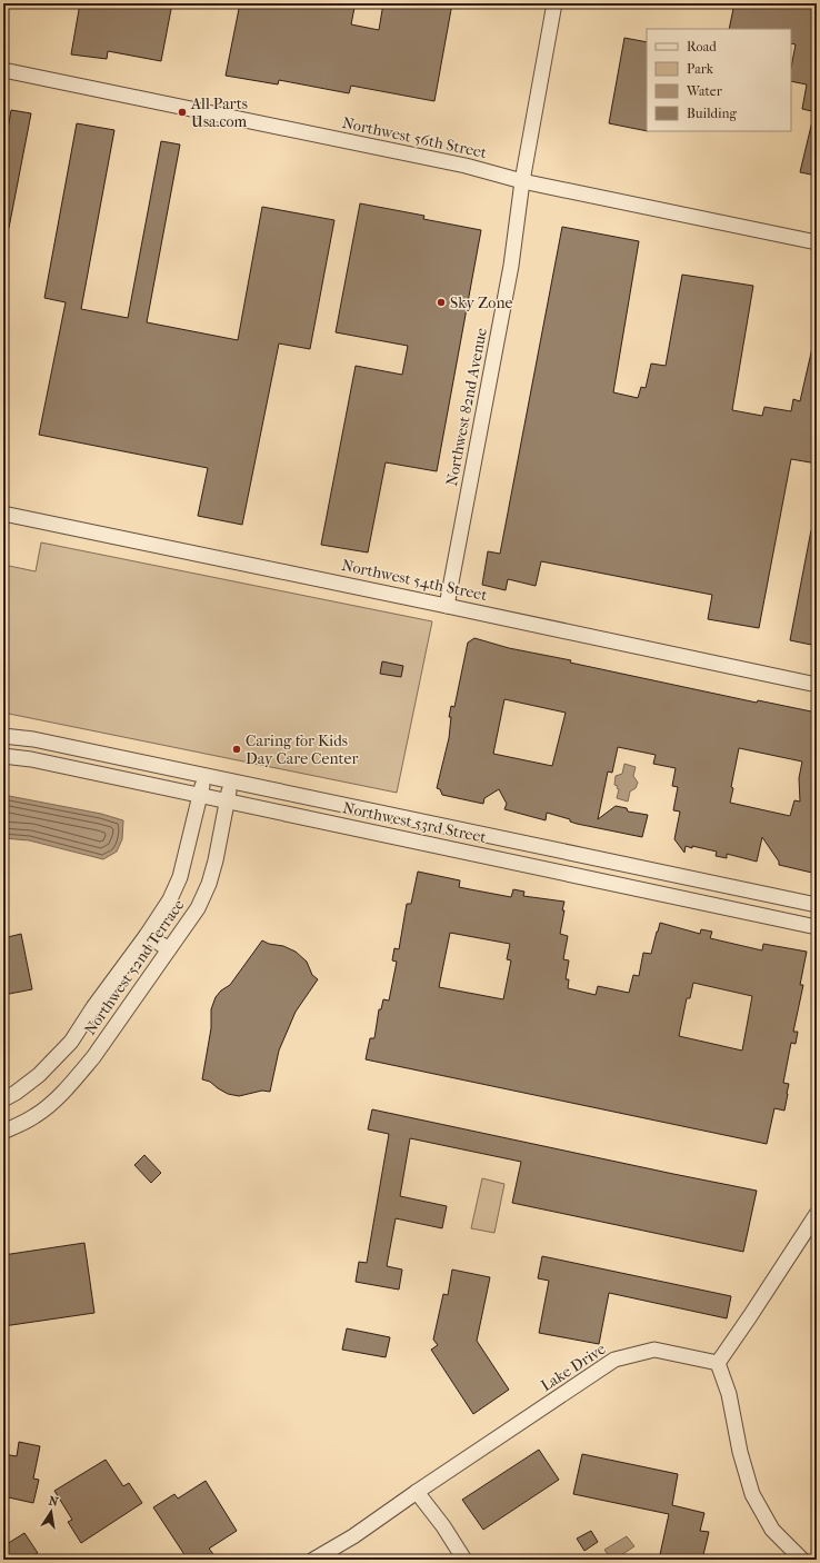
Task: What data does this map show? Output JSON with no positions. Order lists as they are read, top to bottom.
{
  "streets": {
    "street": [
      "Northwest 56th Street",
      "Northwest 82nd Avenue",
      "Northwest 54th Street",
      "Northwest 53rd Street",
      "Northwest 52nd Terrace",
      "Lake Drive"
    ]
  },
  "crossings": [
    ["Northwest 56th Street", "Northwest 82nd Avenue"],
    ["Northwest 82nd Avenue", "Northwest 54th Street"],
    ["Northwest 53rd Street", "Northwest 52nd Terrace"]
  ],
  "places": ["All Parts Usa.com", "Sky Zone", "Caring for Kids Day Care Center"],
  "legend": [
    "Road",
    "Park",
    "Water",
    "Building"
  ],
  "north": "top"
}
